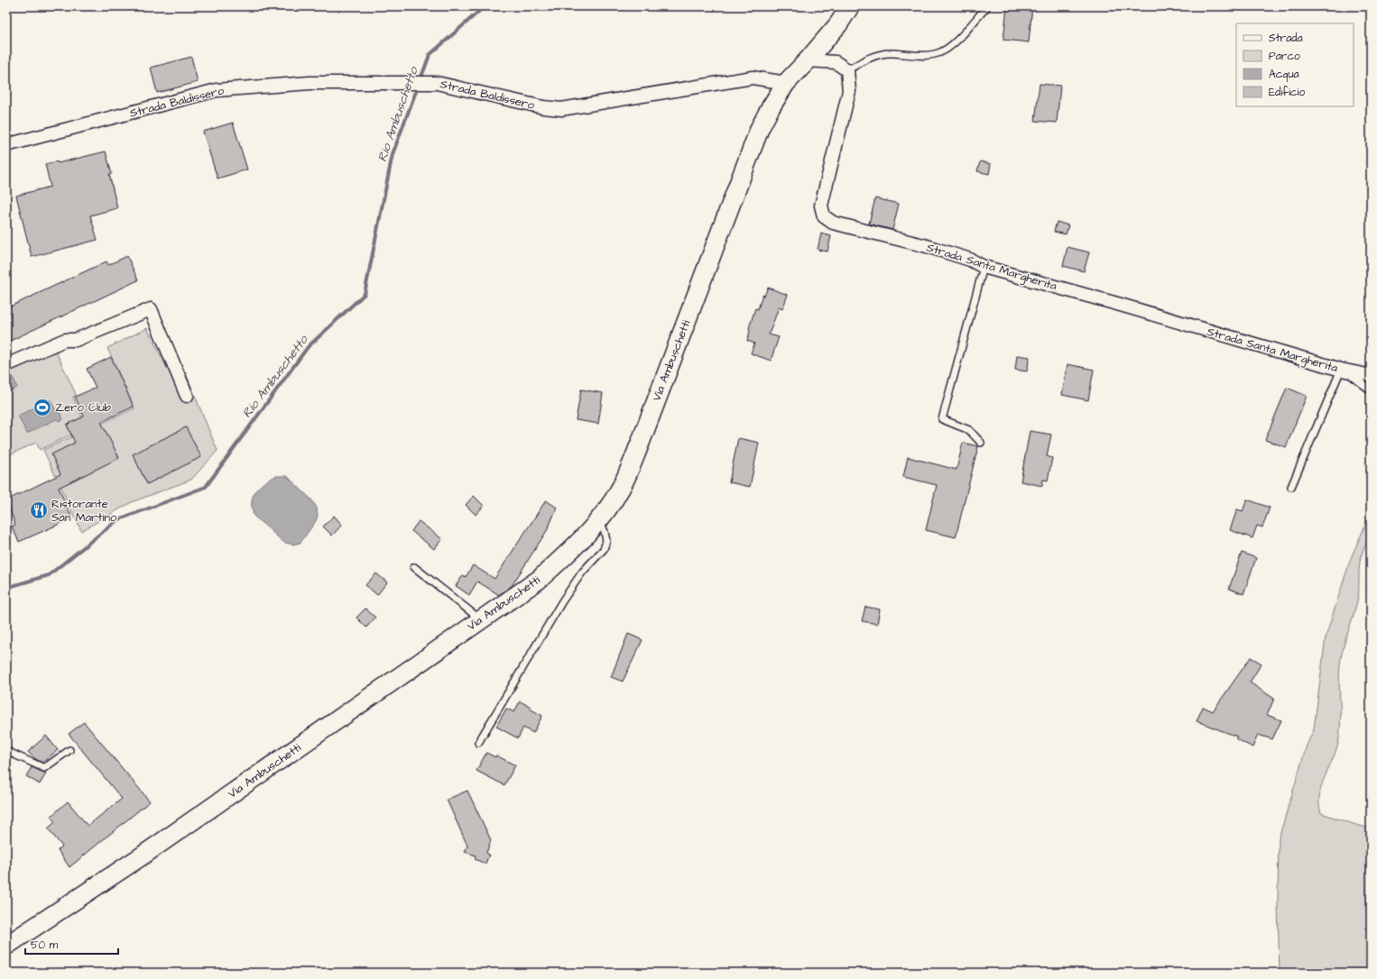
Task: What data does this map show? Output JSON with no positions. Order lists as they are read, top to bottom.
{
  "streets": {
    "street": ["Strada Baldissero", "Strada Santa Margherita", "Via Ambuschetti"]
  },
  "crossings": [
    ["Strada Baldissero", "Via Ambuschetti"]
  ],
  "water": ["Rio Ambuschetto"],
  "places": {
    "sports": ["Zero Club"],
    "restaurant": ["Ristorante San Martino"]
  },
  "legend": [
    "Strada",
    "Parco",
    "Acqua",
    "Edificio"
  ],
  "scale_bar": "50 m"
}
